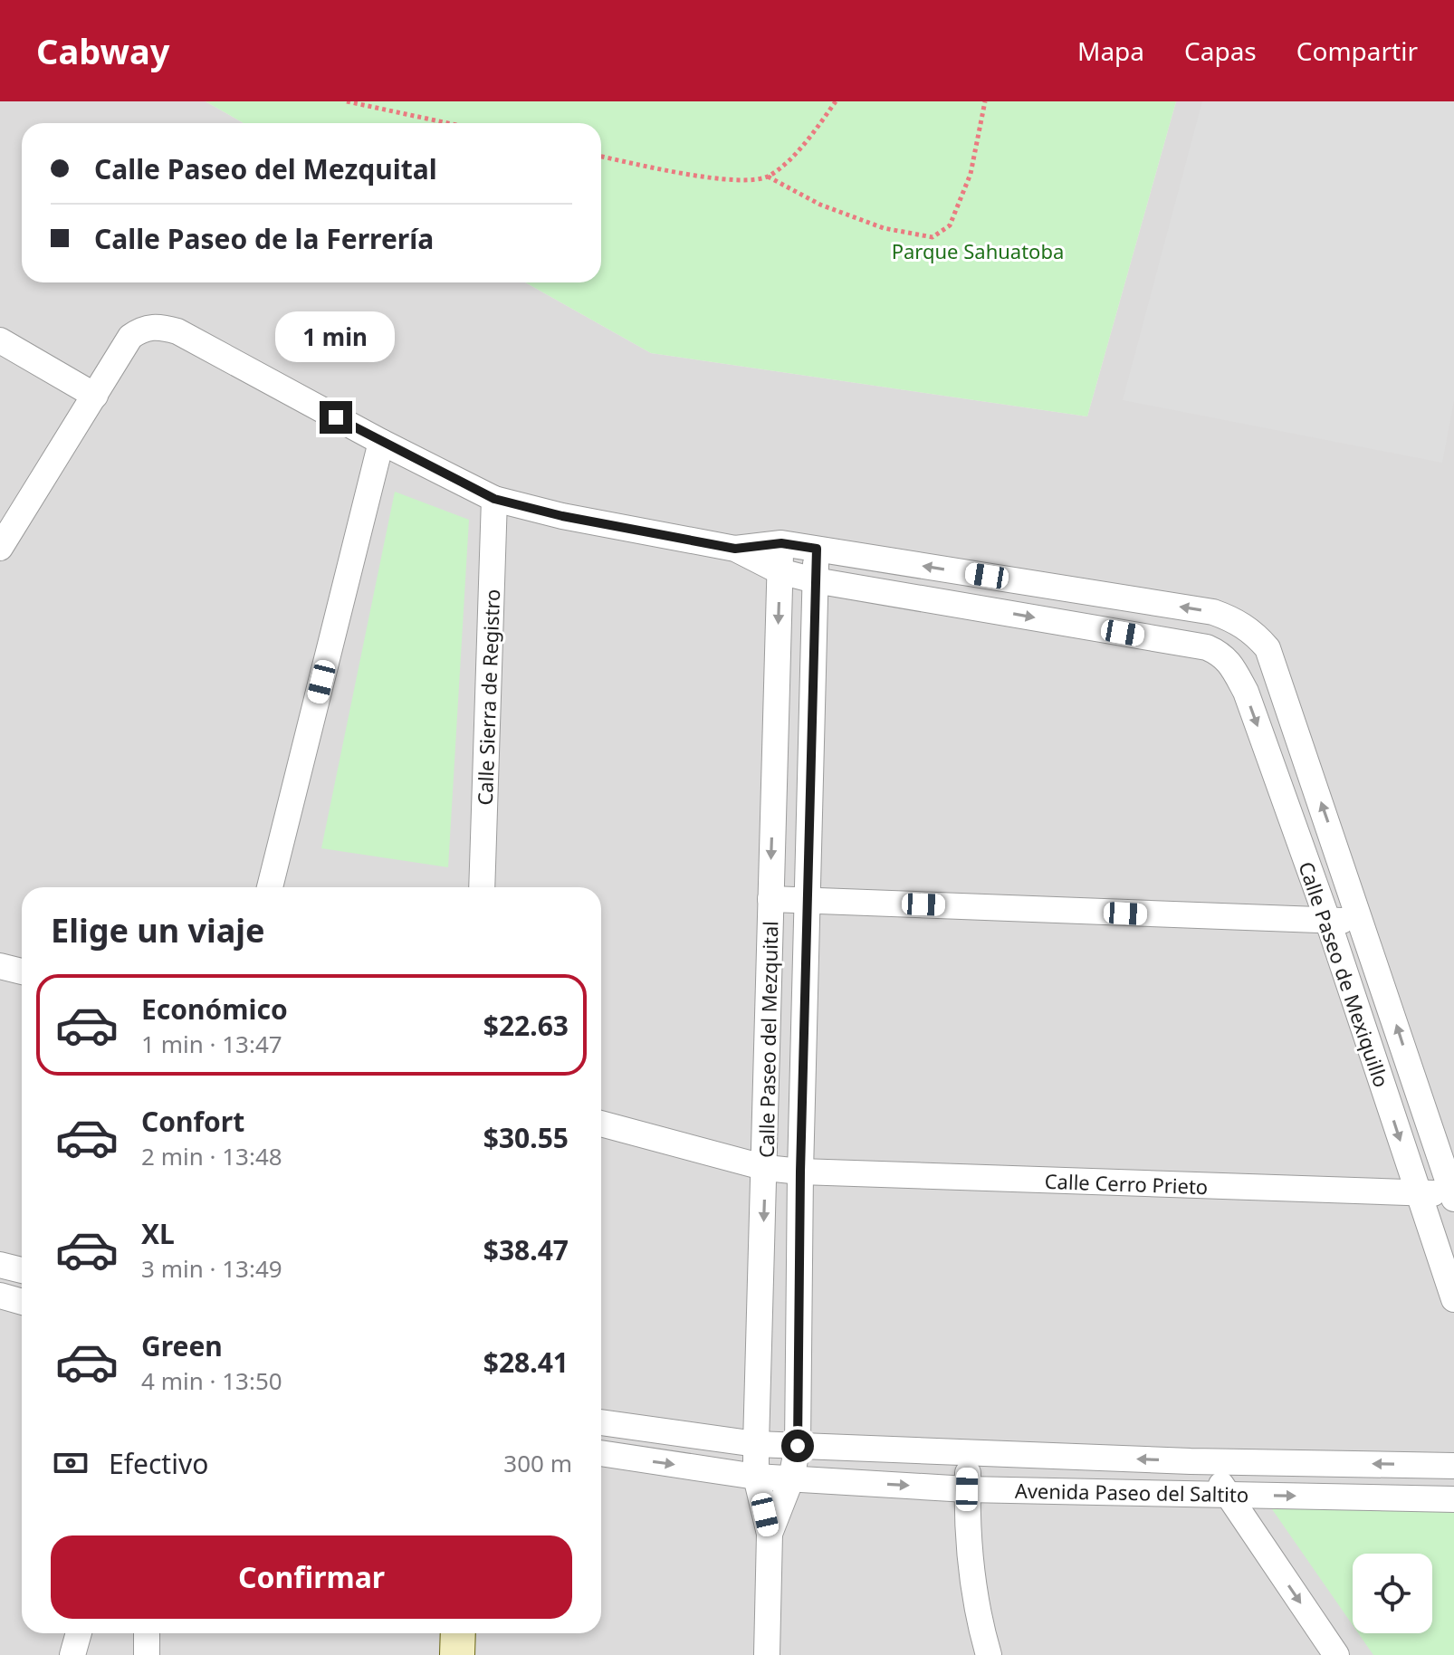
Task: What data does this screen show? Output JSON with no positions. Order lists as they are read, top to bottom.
{
  "streets": {
    "street": [
      "Calle Sierra de Registro",
      "Calle Paseo de Mexiquillo",
      "Calle Paseo del Mezquital",
      "Calle Cerro Prieto",
      "Avenida Paseo del Saltito"
    ]
  },
  "crossings": [
    ["Calle Paseo de Mexiquillo", "Calle Cerro Prieto"],
    ["Calle Paseo del Mezquital", "Calle Cerro Prieto"],
    ["Calle Paseo del Mezquital", "Avenida Paseo del Saltito"]
  ],
  "parks": ["Parque Sahuatoba"],
  "page": {
    "header": "Cabway",
    "nav": ["Mapa", "Capas", "Compartir"],
    "banner": ["Calle Paseo del Mezquital", "Calle Paseo de la Ferrería"],
    "bubble": "1 min",
    "heading": "Elige un viaje",
    "list": [
      {
        "name": "Económico",
        "note": "1 min · 13:47",
        "value": "$22.63"
      },
      {
        "name": "Confort",
        "note": "2 min · 13:48",
        "value": "$30.55"
      },
      {
        "name": "XL",
        "note": "3 min · 13:49",
        "value": "$38.47"
      },
      {
        "name": "Green",
        "note": "4 min · 13:50",
        "value": "$28.41"
      }
    ],
    "pay": ["Efectivo", "300 m"],
    "buttons": "Confirmar"
  }
}
